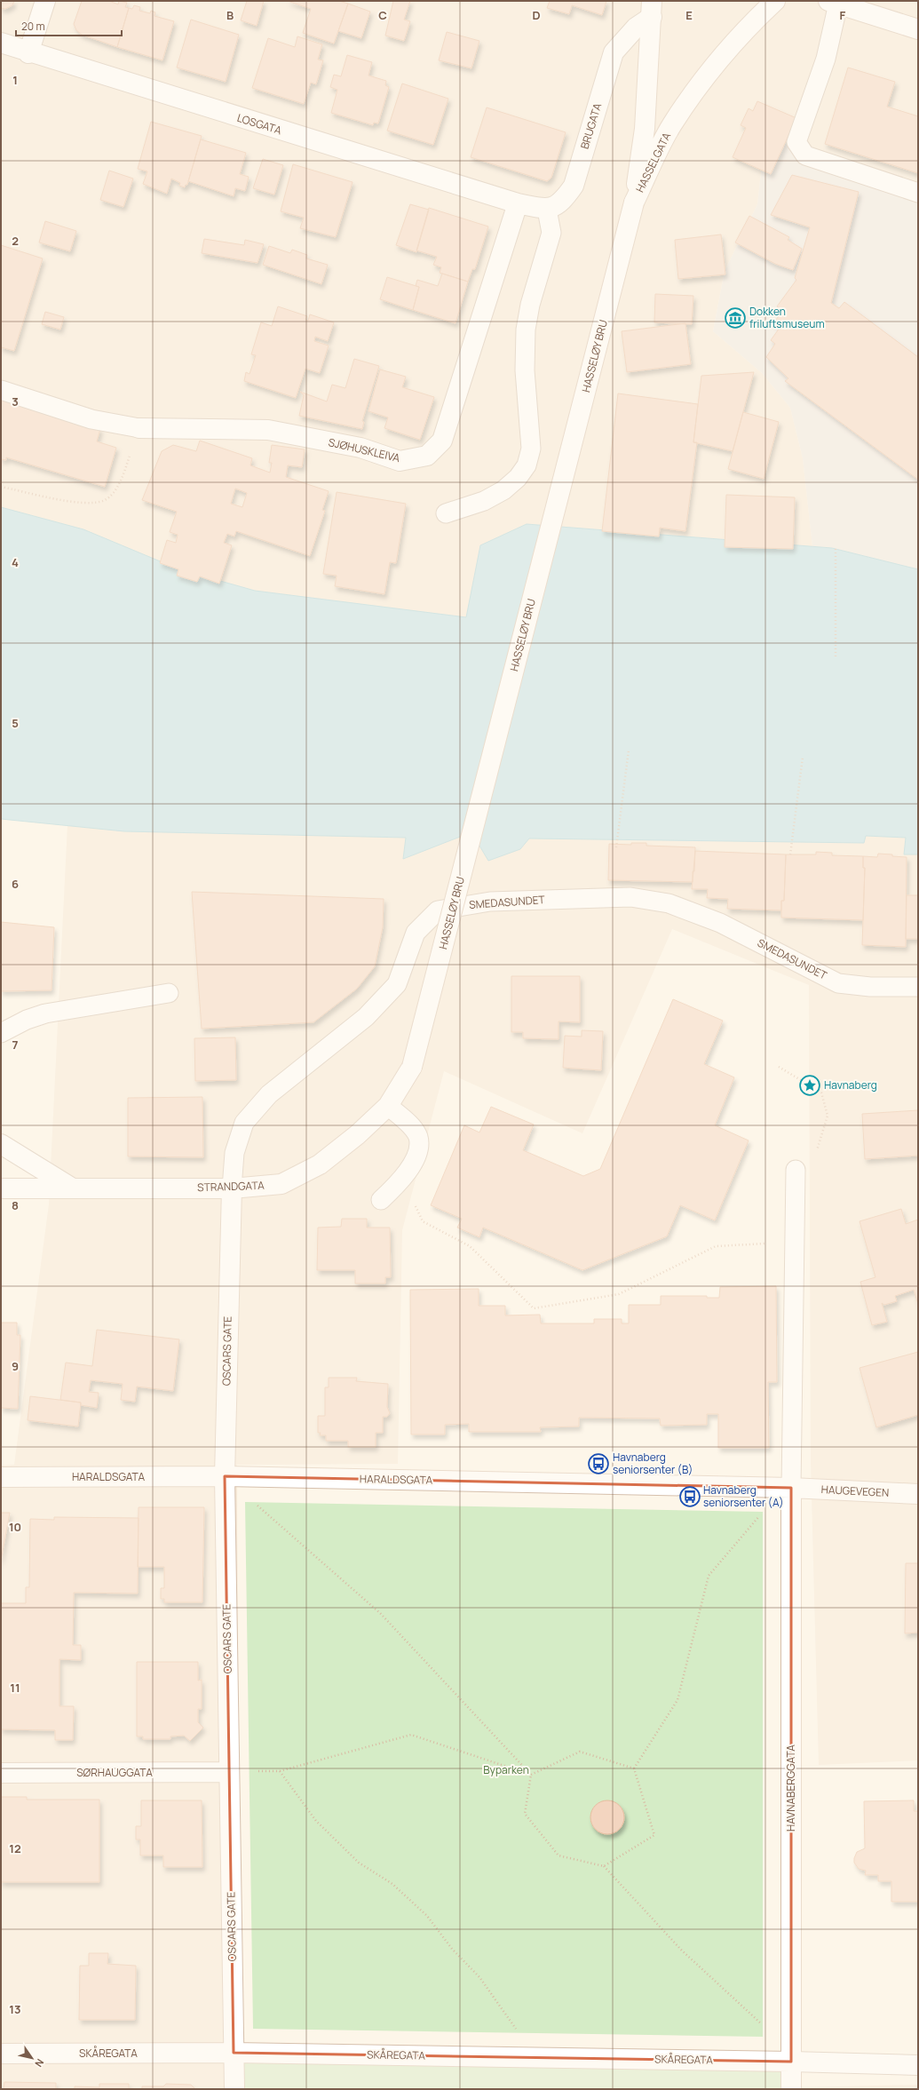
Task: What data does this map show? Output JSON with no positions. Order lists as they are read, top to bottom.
{
  "streets": {
    "street": [
      "LOSGATA",
      "BRUGATA",
      "HASSELGATA",
      "HASSELØY BRU",
      "SJØHUSKLEIVA",
      "STRANDGATA",
      "OSCARS GATE",
      "HARALDSGATA",
      "HAUGEVEGEN",
      "SØRHAUGGATA",
      "HAVNABERGGATA",
      "SKÅREGATA"
    ],
    "lane": ["SMEDASUNDET"]
  },
  "crossings": [
    ["LOSGATA", "SJØHUSKLEIVA"],
    ["BRUGATA", "HASSELGATA"],
    ["HASSELGATA", "HASSELØY BRU"],
    ["HASSELØY BRU", "STRANDGATA"],
    ["SMEDASUNDET", "STRANDGATA"],
    ["SMEDASUNDET", "OSCARS GATE"],
    ["STRANDGATA", "OSCARS GATE"],
    ["OSCARS GATE", "HARALDSGATA"],
    ["OSCARS GATE", "SØRHAUGGATA"],
    ["OSCARS GATE", "SKÅREGATA"],
    ["HARALDSGATA", "HAUGEVEGEN"],
    ["HARALDSGATA", "HAVNABERGGATA"],
    ["HAUGEVEGEN", "HAVNABERGGATA"],
    ["HAVNABERGGATA", "SKÅREGATA"]
  ],
  "parks": ["Byparken"],
  "places": {
    "museum": ["Dokken friluftsmuseum"],
    "place": ["Havnaberg"],
    "bus stop": ["Havnaberg seniorsenter (B)", "Havnaberg seniorsenter (A)"]
  },
  "scale_bar": "20 m",
  "north": "bottom right",
  "grid": {
    "columns": [
      "B",
      "C",
      "D",
      "E",
      "F"
    ],
    "rows": [
      "1",
      "2",
      "3",
      "4",
      "5",
      "6",
      "7",
      "8",
      "9",
      "10",
      "11",
      "12",
      "13"
    ]
  }
}
